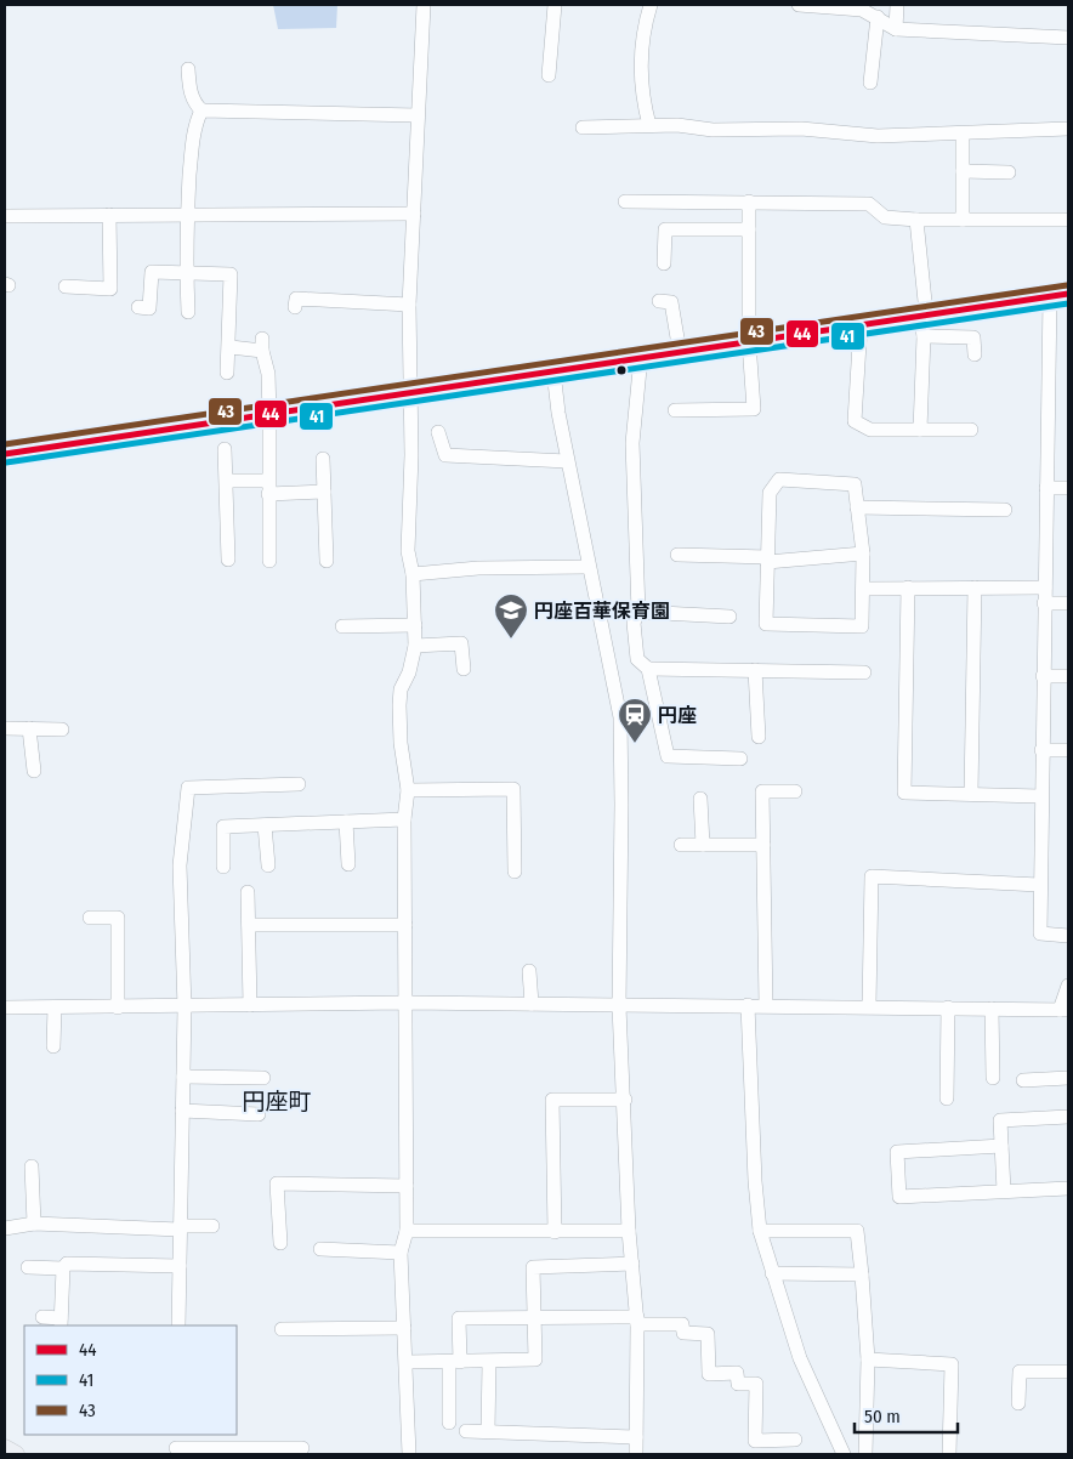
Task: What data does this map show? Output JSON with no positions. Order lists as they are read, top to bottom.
{
  "districts": ["円座町"],
  "places": {
    "school or university": ["円座百華保育園"],
    "station": ["円座"]
  },
  "lines": ["transit line 43", "transit line 44", "transit line 41"],
  "legend": ["44", "41", "43"],
  "scale_bar": "50 m"
}
